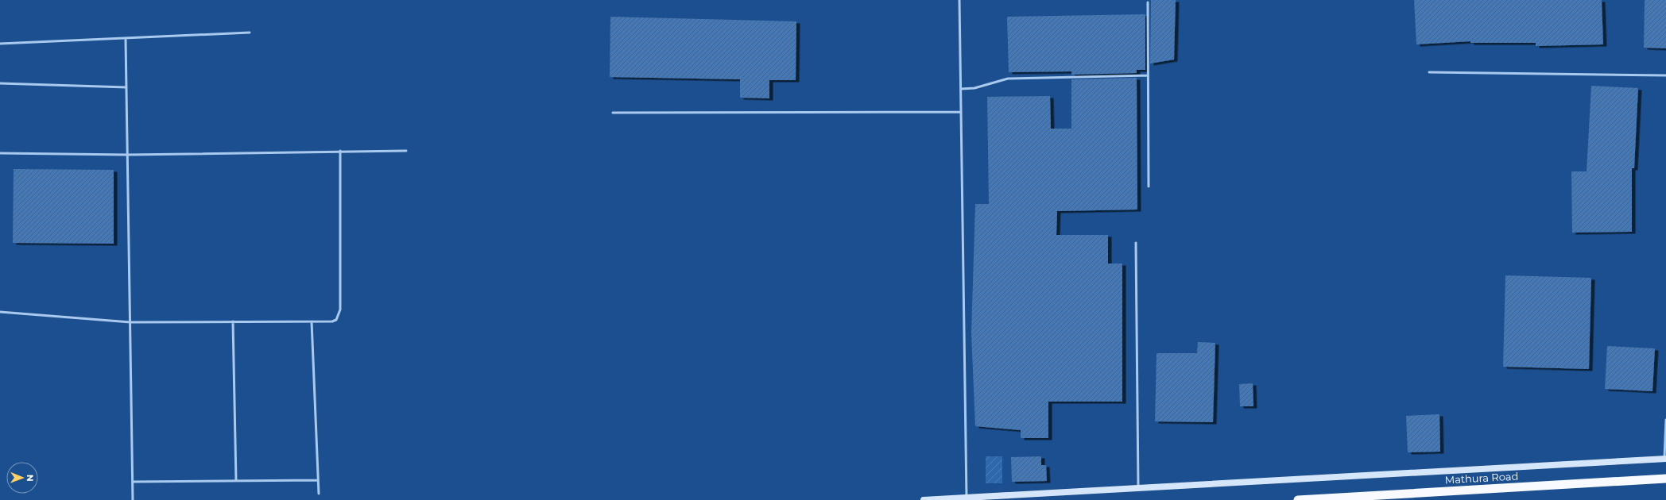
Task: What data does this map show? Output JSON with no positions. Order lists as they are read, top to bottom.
{
  "streets": {
    "highway": ["Mathura Road"]
  },
  "north": "right"
}
